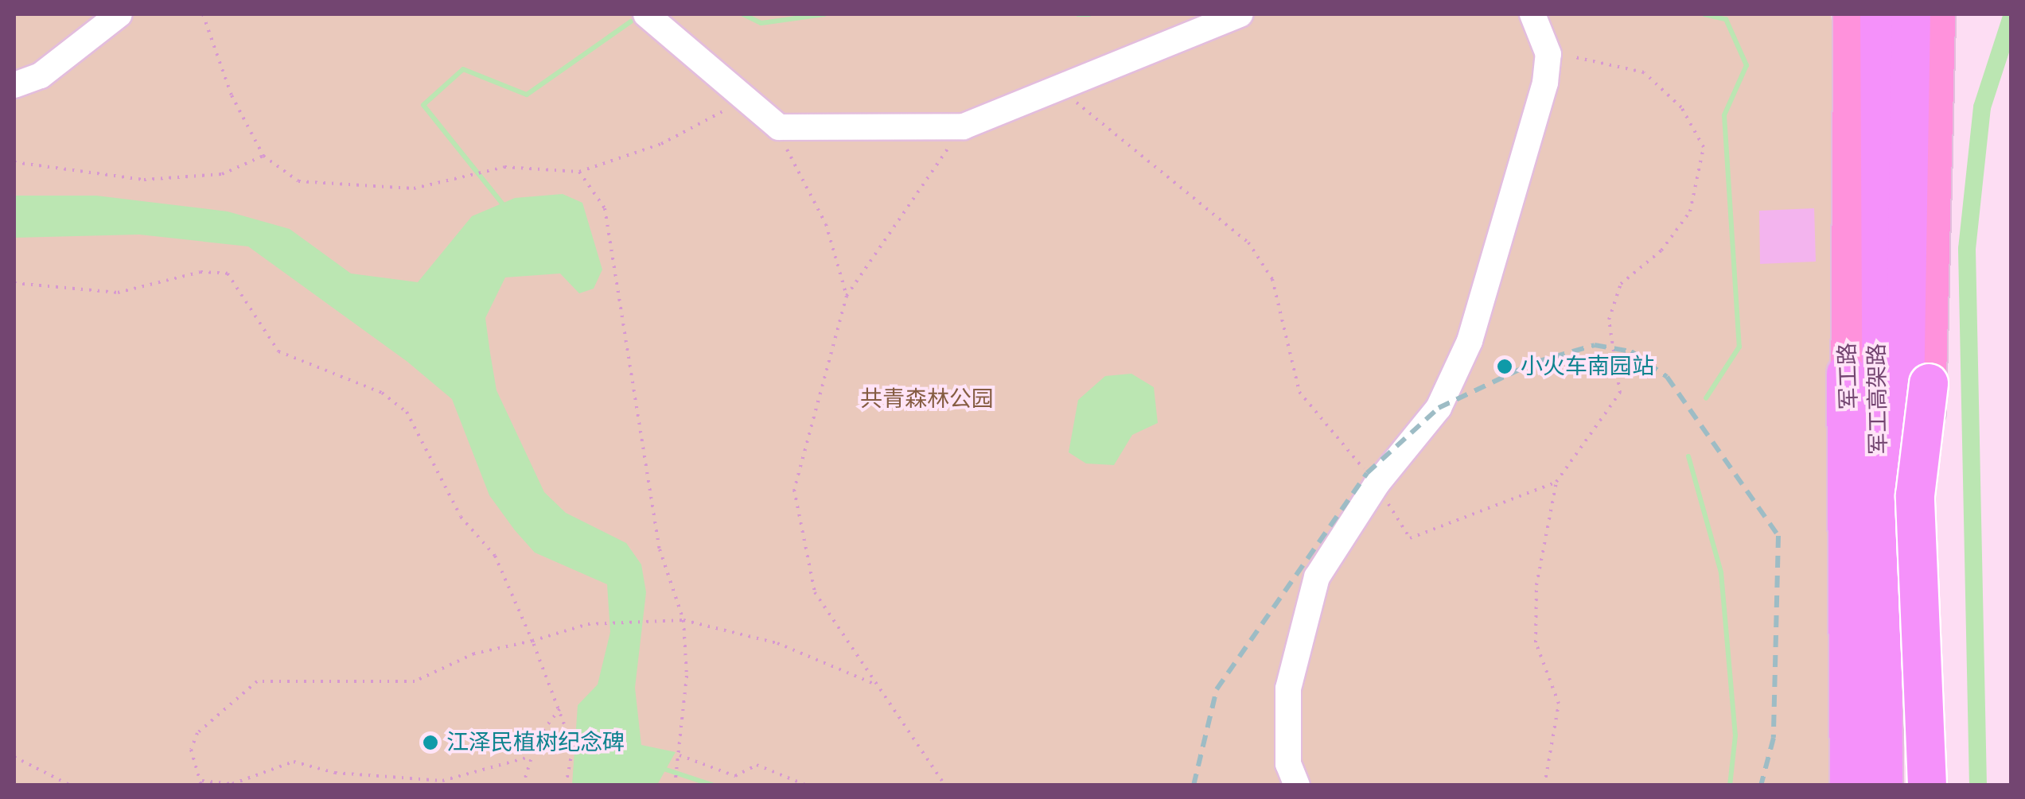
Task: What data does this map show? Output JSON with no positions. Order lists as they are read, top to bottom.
{
  "streets": {
    "highway": ["军工高架路"],
    "main road": ["军工路"]
  },
  "parks": ["共青森林公园"],
  "places": ["小火车南园站", "江泽民植树纪念碑"]
}
